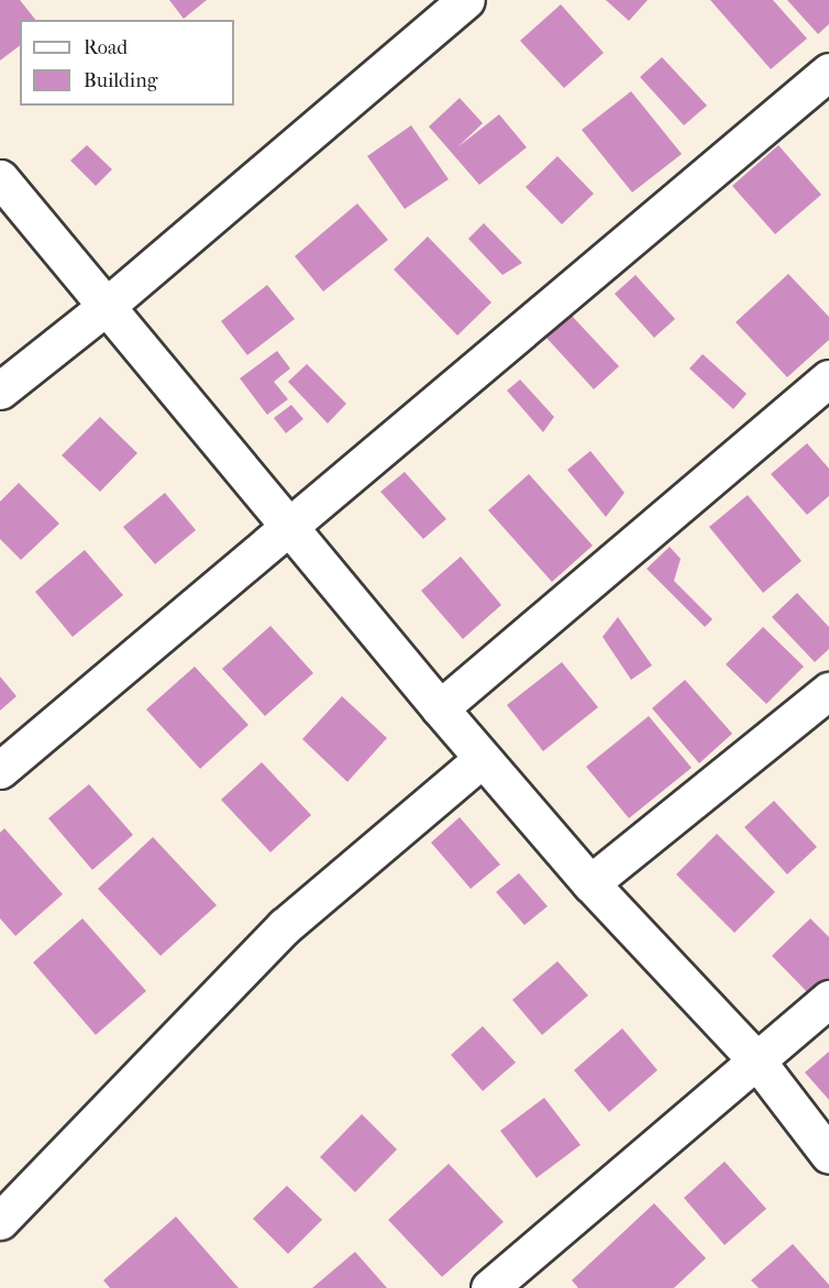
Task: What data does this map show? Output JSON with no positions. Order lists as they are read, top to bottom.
{
  "legend": ["Road", "Building"]
}
